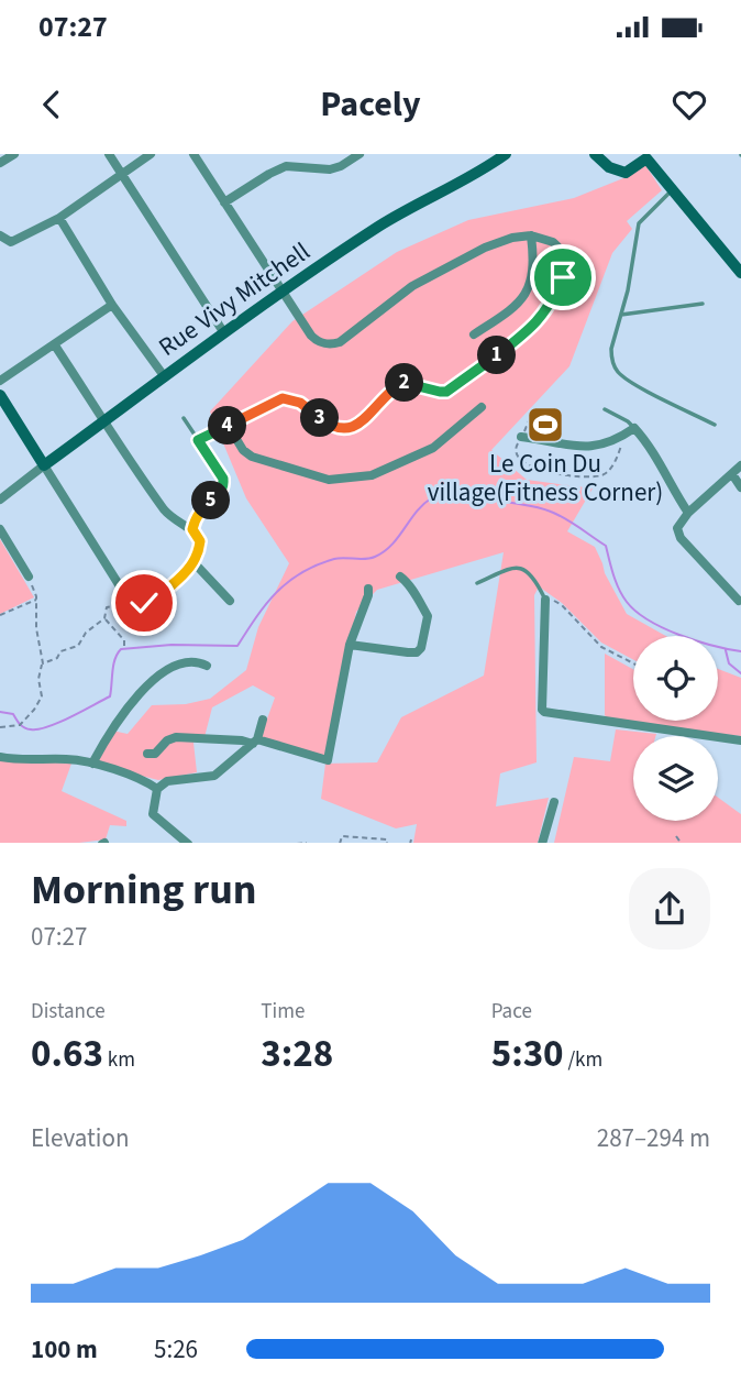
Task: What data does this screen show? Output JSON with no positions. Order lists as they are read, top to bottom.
{
  "streets": {
    "street": ["Rue Vivy Mitchell"]
  },
  "places": {
    "sports": ["Le Coin Du village(Fitness Corner)"]
  },
  "page": {
    "status": "07:27",
    "header": "Pacely",
    "pins": [
      "1",
      "2",
      "3",
      "4",
      "5"
    ],
    "heading": ["Morning run", "07:27"],
    "stats": [
      ["Distance", "0.63 km"],
      ["Time", "3:28"],
      ["Pace", "5:30 /km"]
    ],
    "chart": ["Elevation", "287–294 m"],
    "list": [
      {
        "name": "100 m",
        "note": "5:26"
      }
    ]
  }
}
